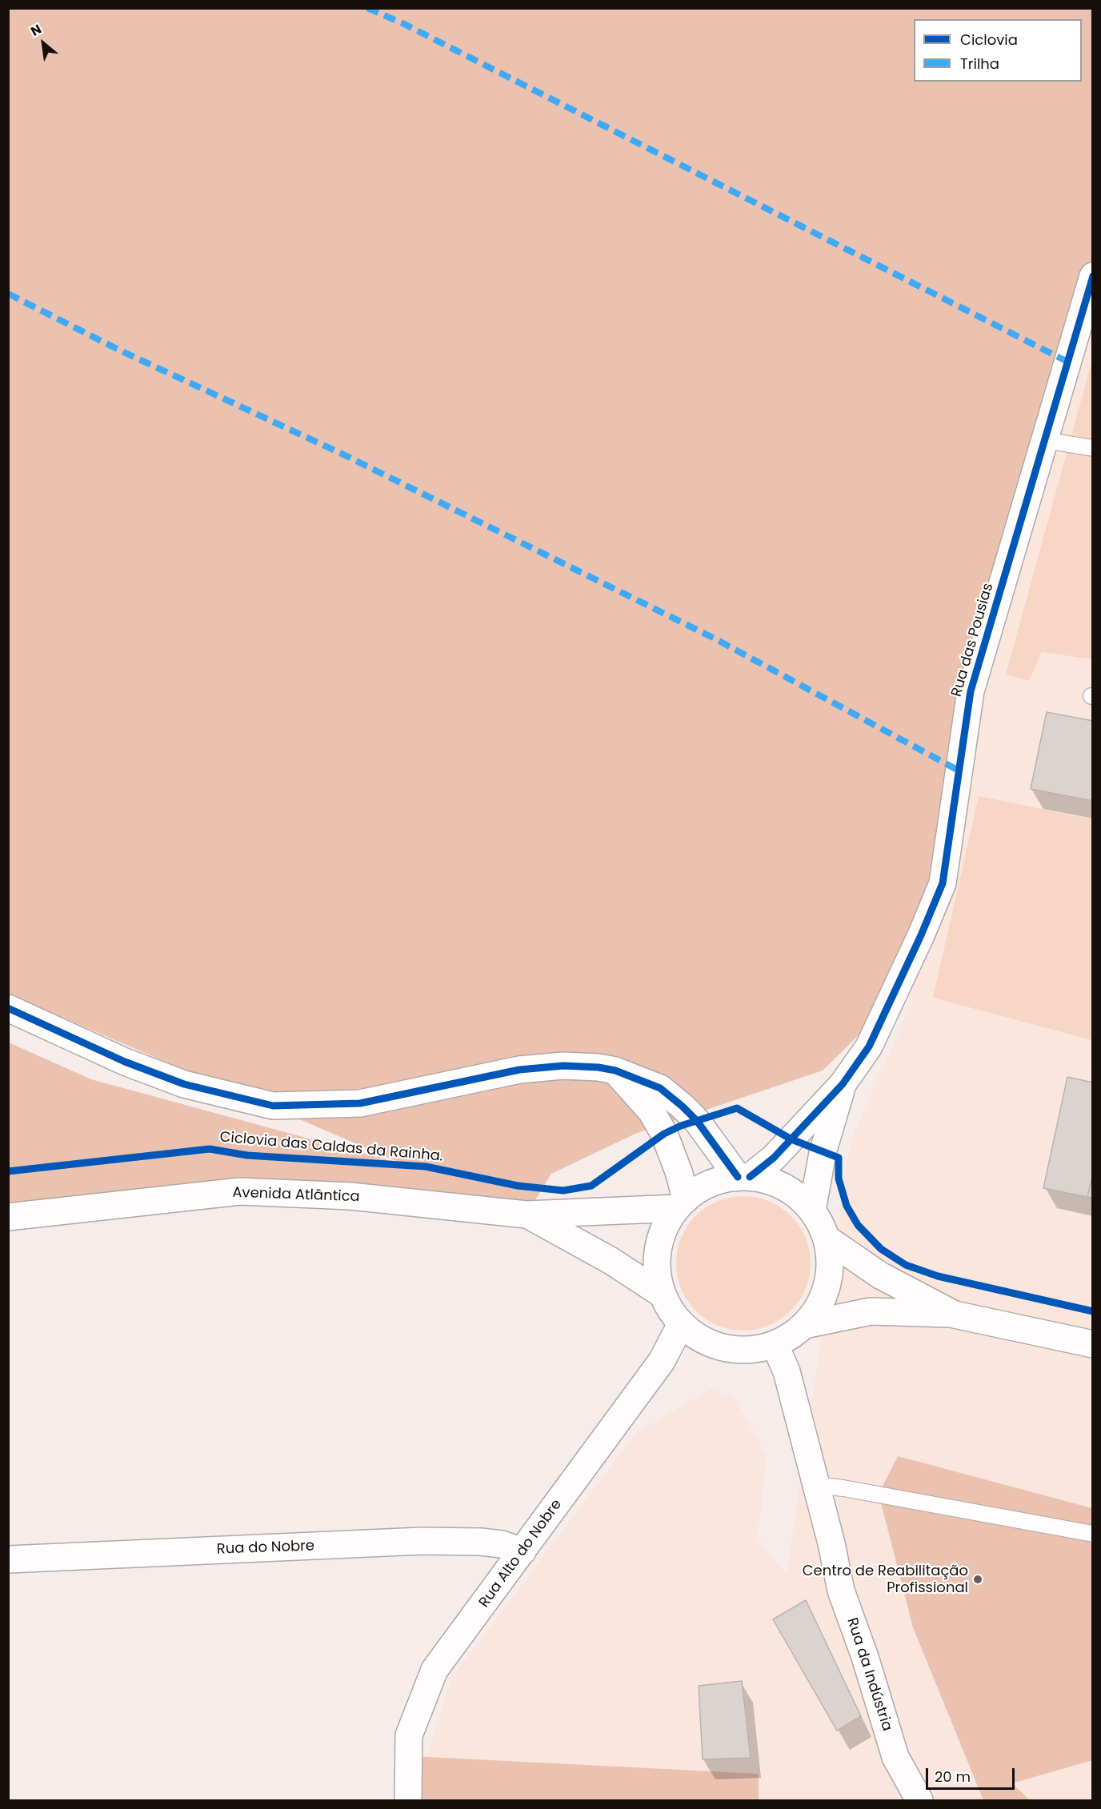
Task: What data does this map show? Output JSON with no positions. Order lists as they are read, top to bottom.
{
  "streets": {
    "street": [
      "Rua das Pousias",
      "Avenida Atlântica",
      "Rua do Nobre",
      "Rua Alto do Nobre",
      "Rua da Indústria"
    ],
    "cycle path": ["Ciclovia das Caldas da Rainha."]
  },
  "crossings": [
    ["Avenida Atlântica", "Rua Alto do Nobre"],
    ["Avenida Atlântica", "Rua da Indústria"],
    ["Rua do Nobre", "Rua Alto do Nobre"]
  ],
  "places": ["Centro de Reabilitação Profissional"],
  "legend": ["Ciclovia", "Trilha"],
  "scale_bar": "20 m",
  "north": "top left"
}
